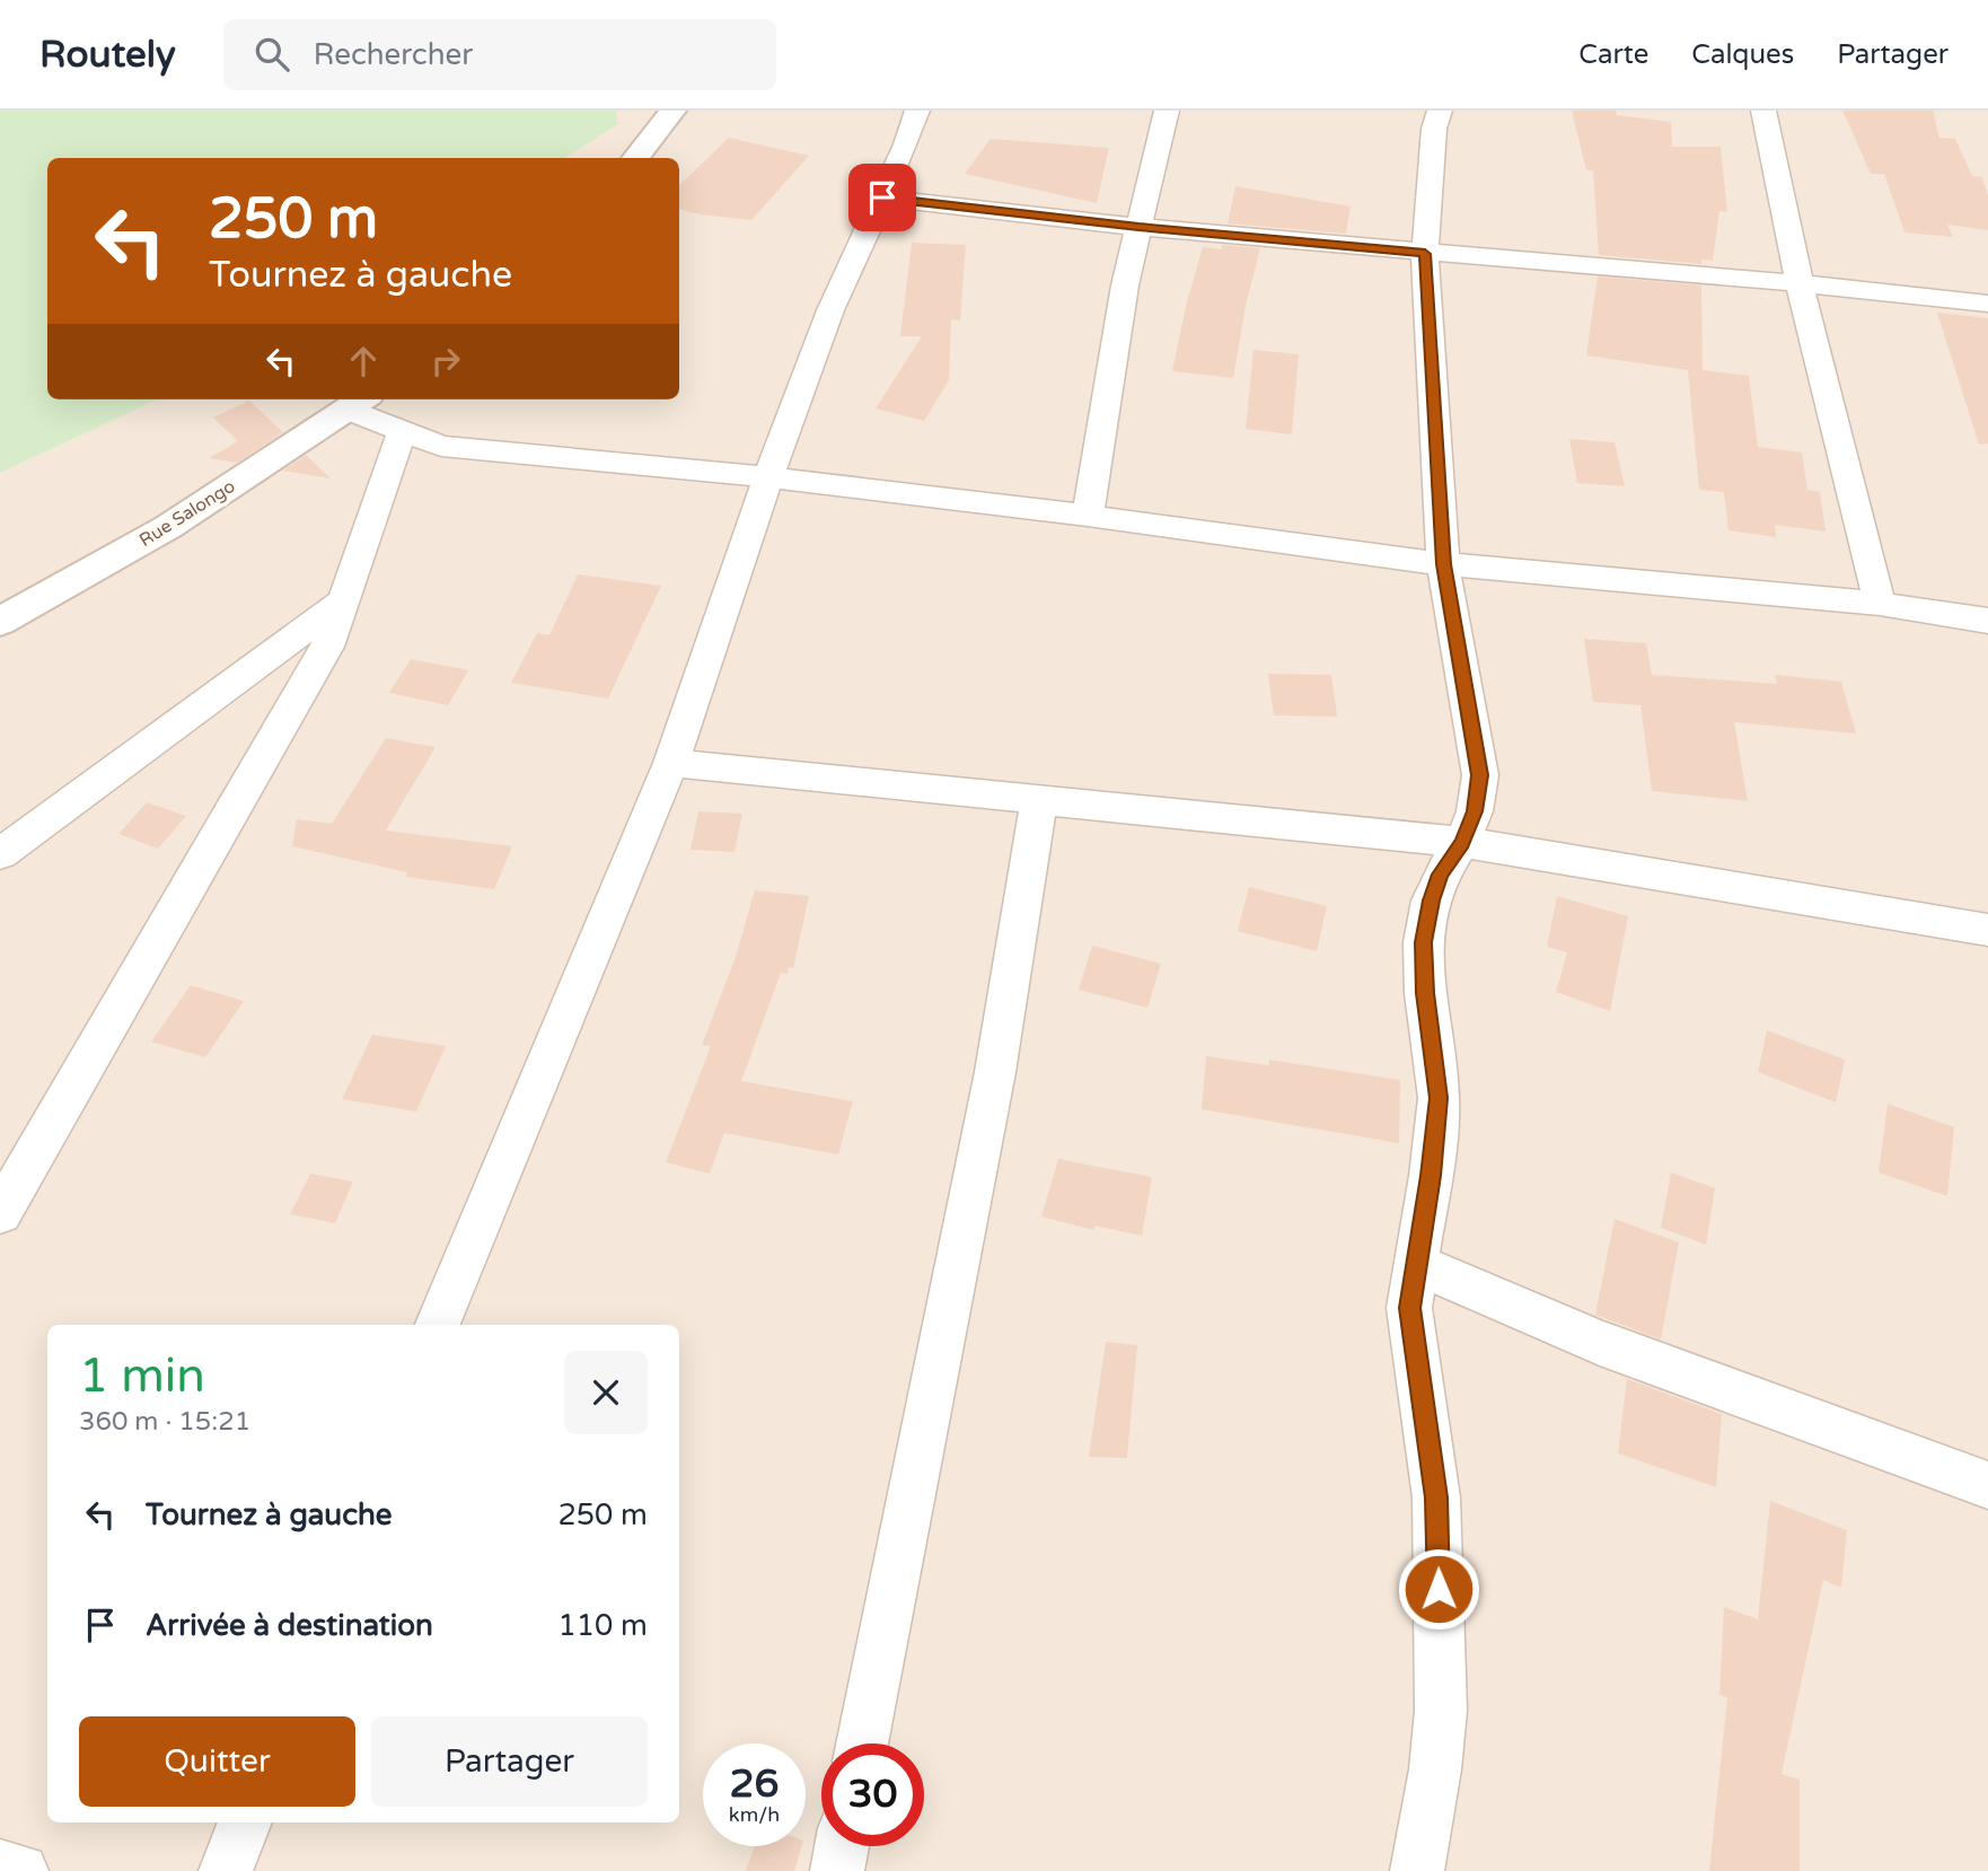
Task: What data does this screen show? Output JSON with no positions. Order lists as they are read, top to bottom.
{
  "streets": {
    "street": ["Rue Salongo"]
  },
  "page": {
    "header": "Routely",
    "search": "Rechercher",
    "nav": ["Carte", "Calques", "Partager"],
    "turn": ["250 m", "Tournez à gauche"],
    "heading": ["1 min", "360 m · 15:21"],
    "list": [
      {
        "name": "Tournez à gauche",
        "value": "250 m"
      },
      {
        "name": "Arrivée à destination",
        "value": "110 m"
      }
    ],
    "buttons": ["Quitter", "Partager"],
    "speed": "26 km/h",
    "limit": "30"
  }
}
